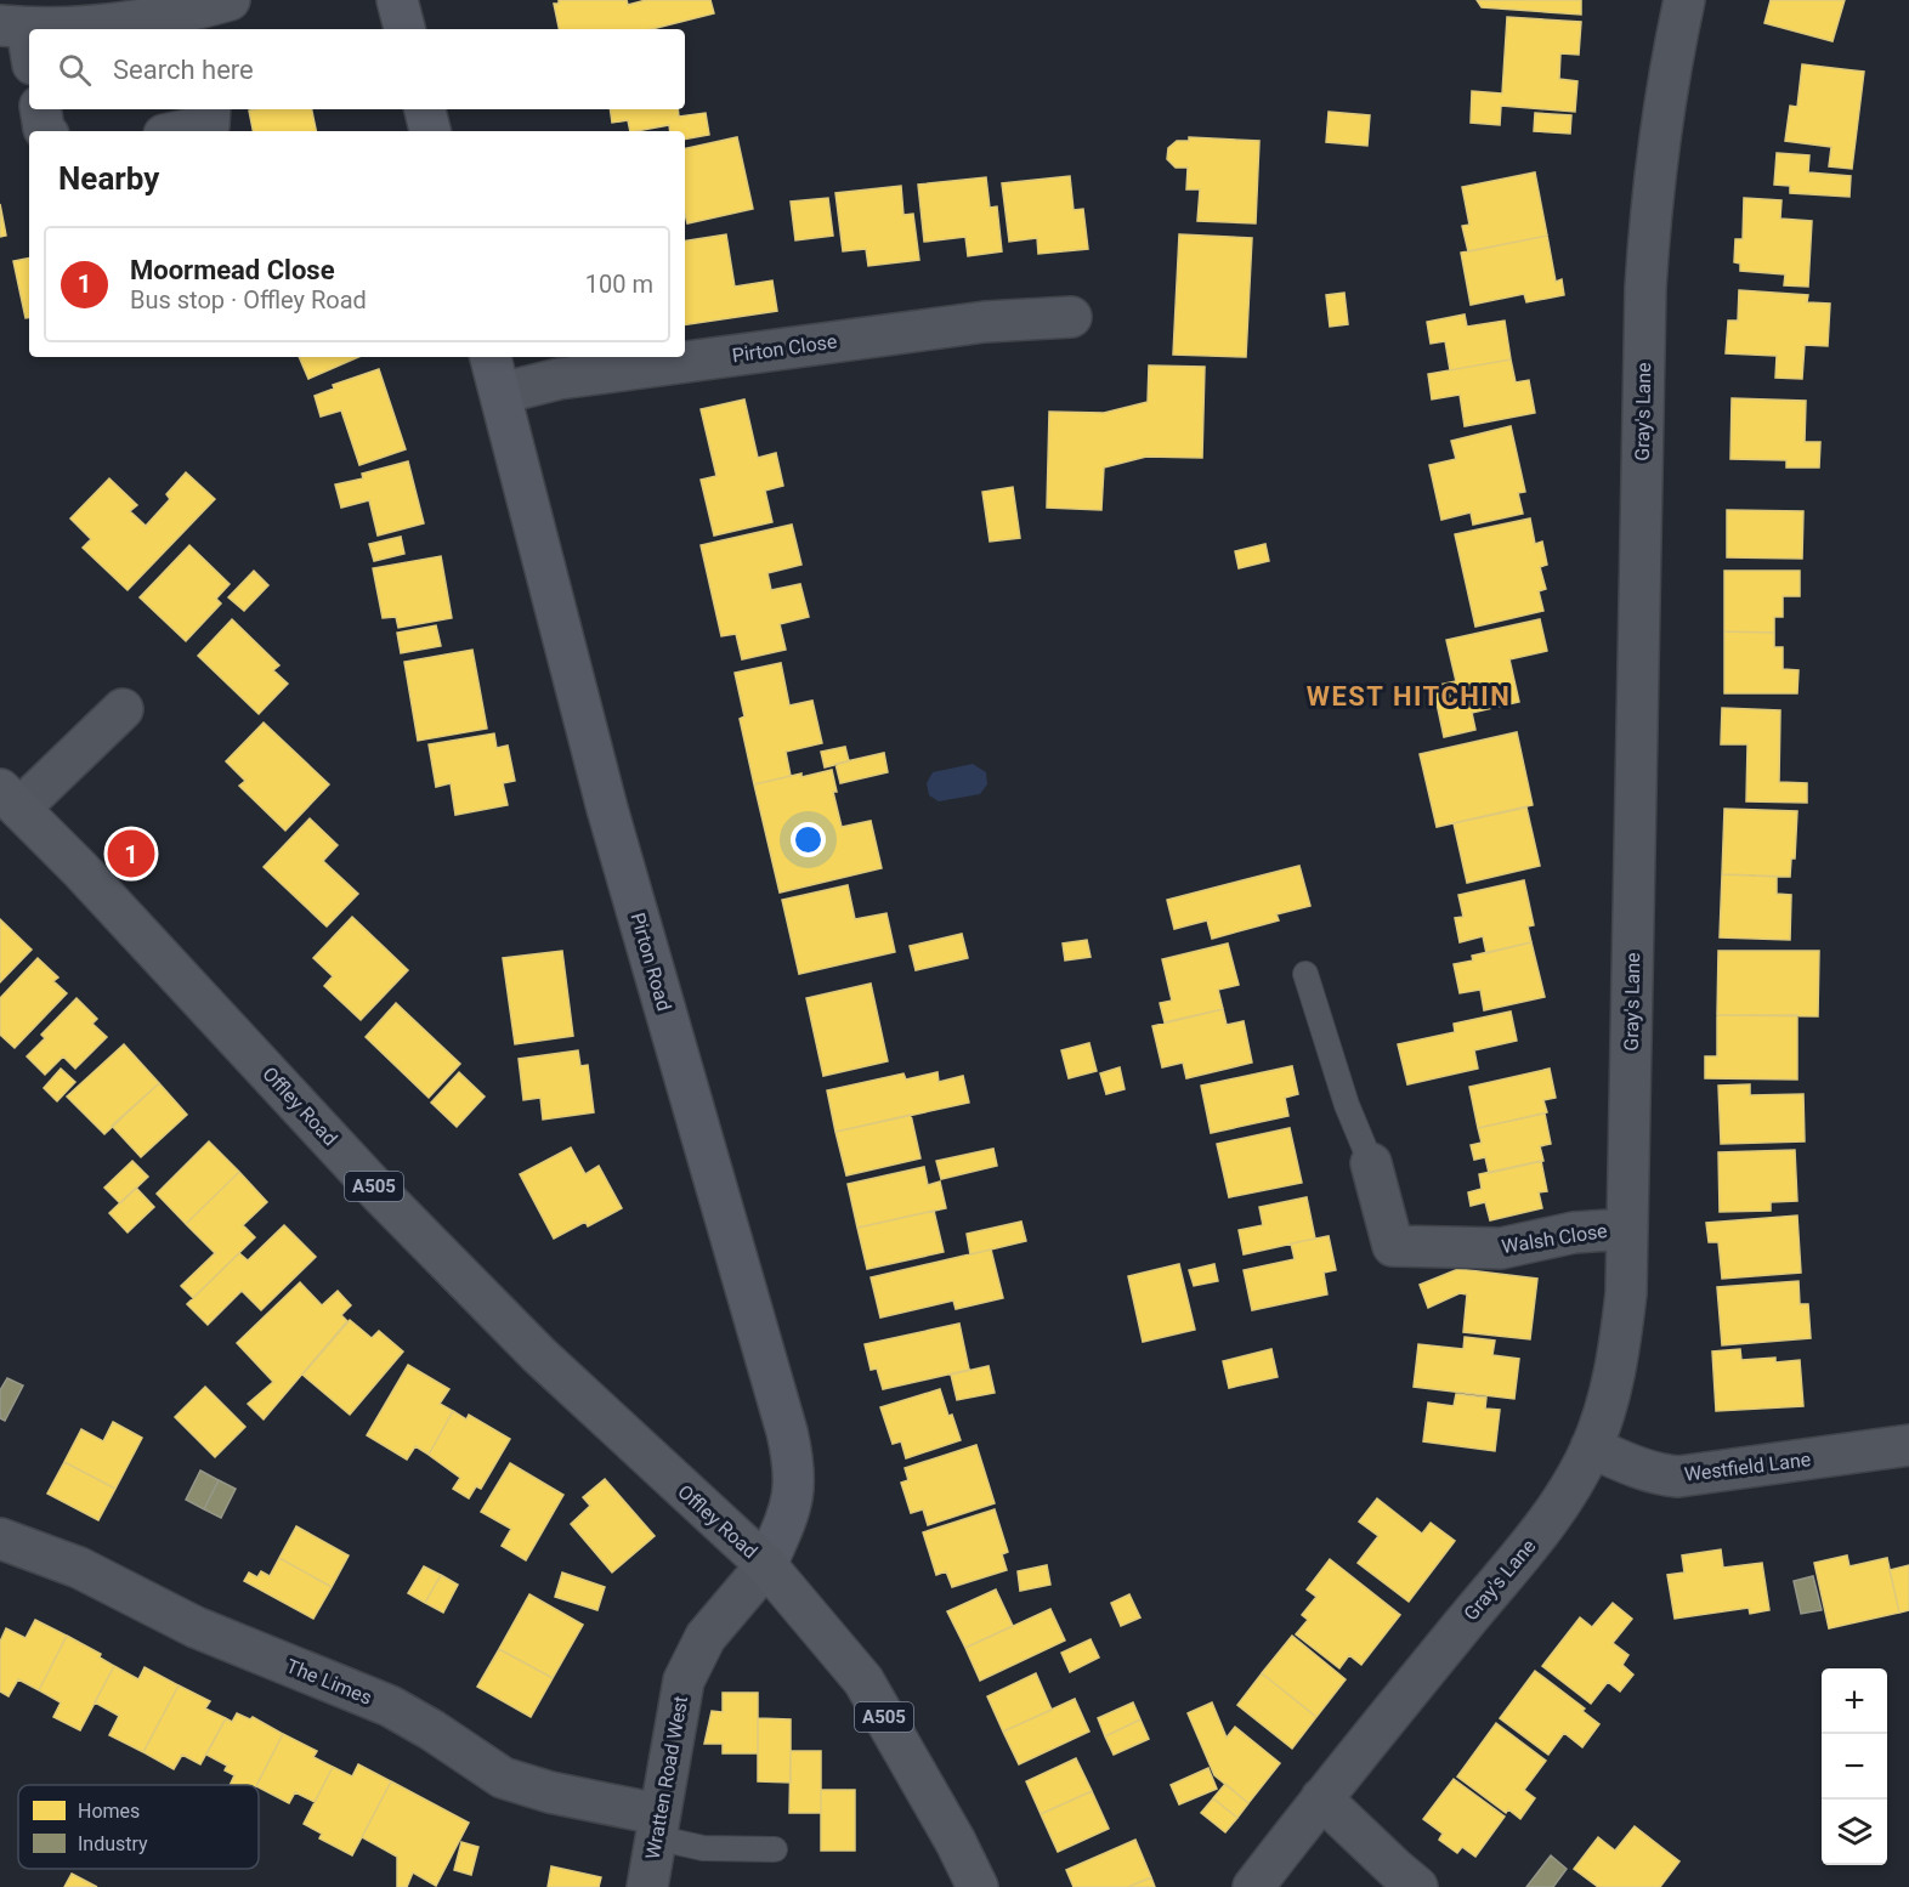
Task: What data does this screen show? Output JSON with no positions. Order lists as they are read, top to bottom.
{
  "streets": {
    "main road": ["Pirton Road", "Offley Road", "A505"],
    "street": [
      "Pirton Close",
      "Gray's Lane",
      "Walsh Close",
      "Westfield Lane",
      "The Limes",
      "Wratten Road West"
    ]
  },
  "crossings": [
    ["Pirton Close", "Pirton Road"],
    ["Gray's Lane", "Walsh Close"],
    ["Gray's Lane", "Westfield Lane"],
    ["Pirton Road", "Offley Road"],
    ["Pirton Road", "A505"],
    ["Pirton Road", "Wratten Road West"],
    ["Offley Road", "A505"],
    ["Offley Road", "Wratten Road West"],
    ["A505", "Wratten Road West"],
    ["The Limes", "Wratten Road West"]
  ],
  "districts": ["WEST HITCHIN"],
  "legend": ["Homes", "Industry"],
  "page": {
    "search": "Search here",
    "heading": "Nearby",
    "list": [
      {
        "mark": "1",
        "name": "Moormead Close",
        "note": "Bus stop · Offley Road",
        "value": "100 m"
      }
    ],
    "pins": "1",
    "map_buttons": ["+", "−"]
  }
}
